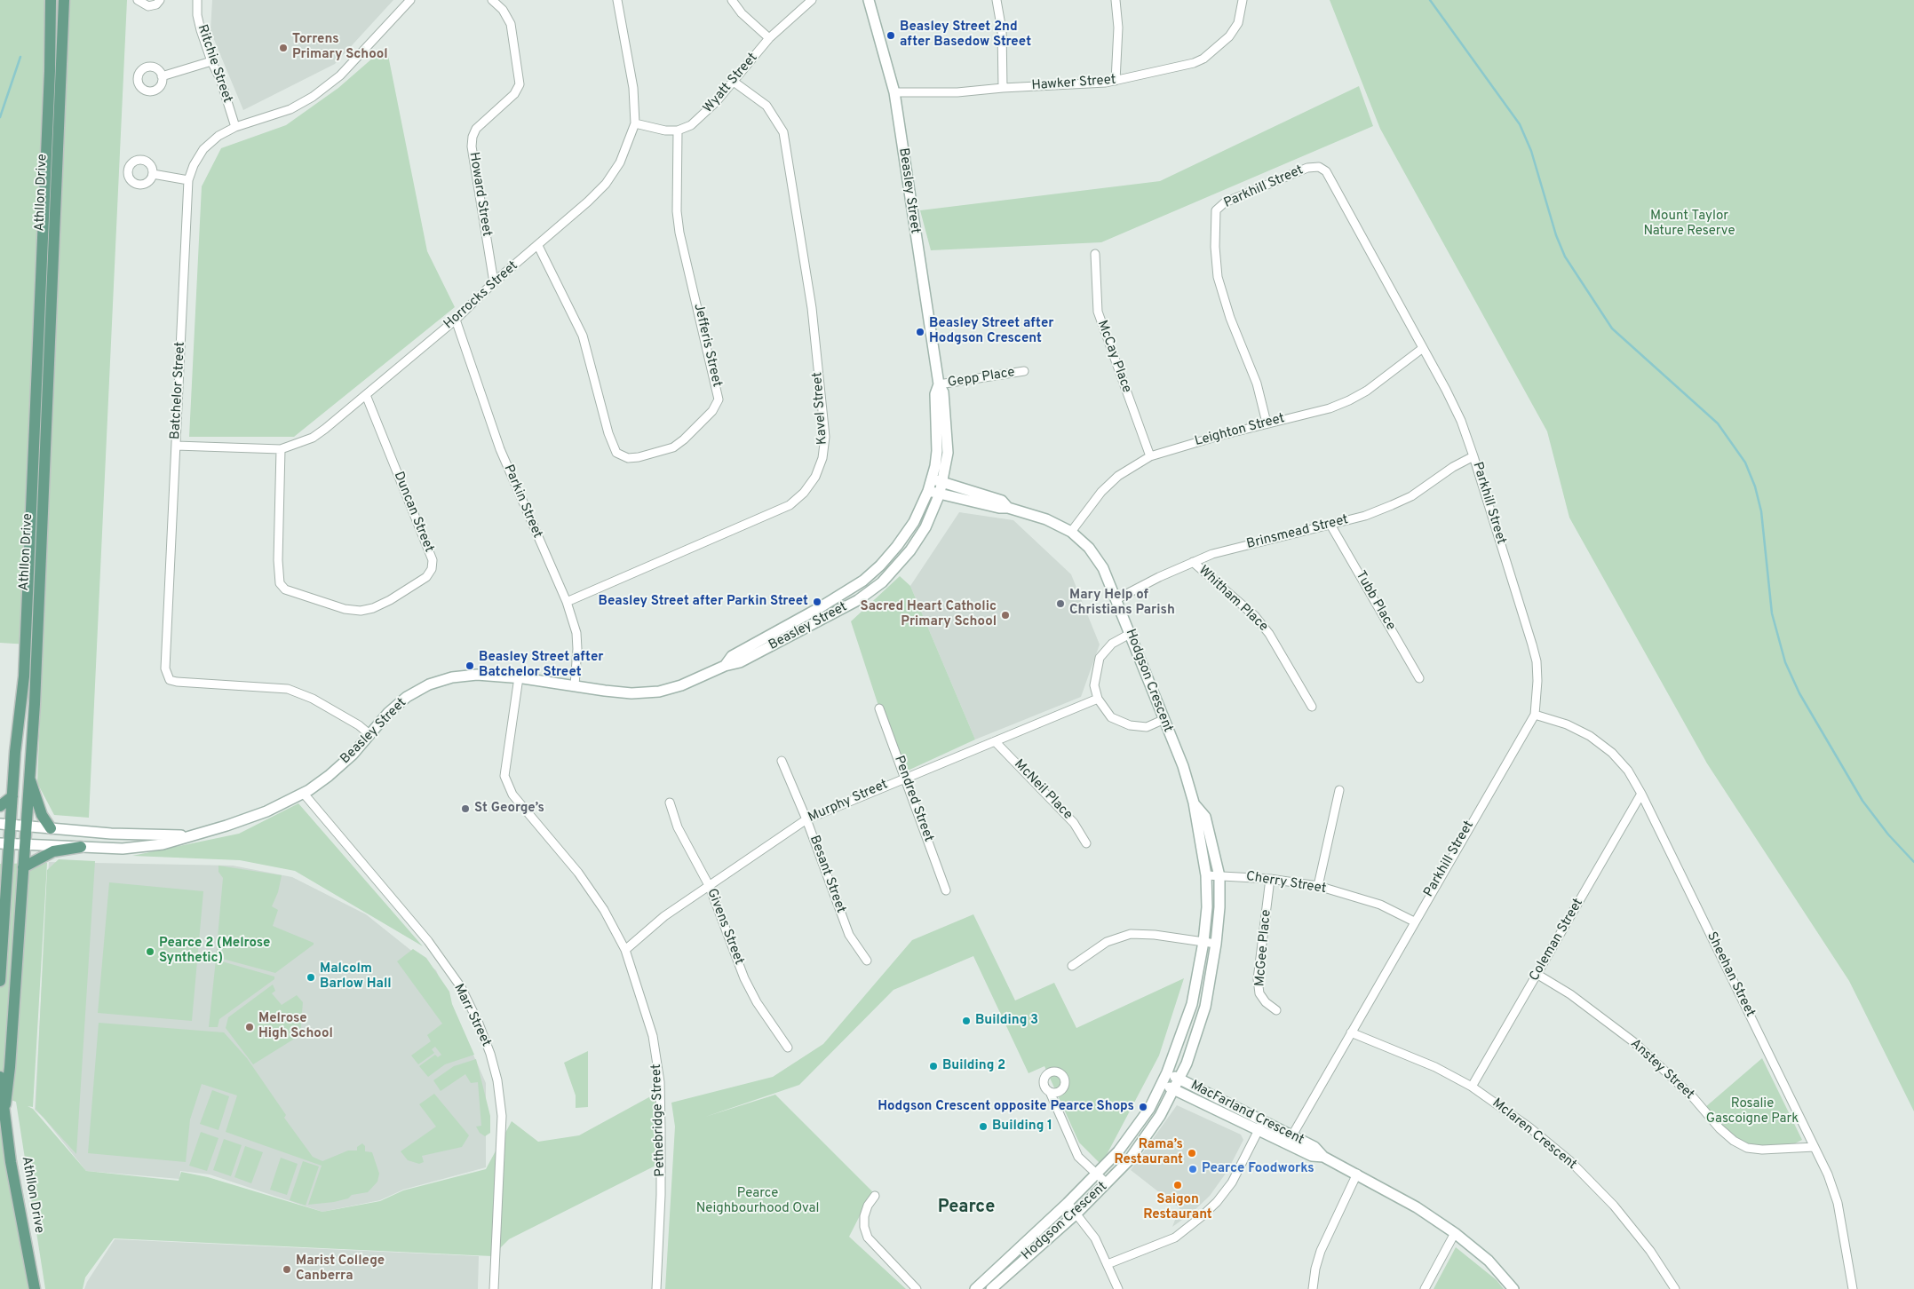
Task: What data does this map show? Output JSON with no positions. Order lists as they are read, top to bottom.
{
  "streets": {
    "main road": ["Athllon Drive"],
    "street": [
      "Ritchie Street",
      "Wyatt Street",
      "Hawker Street",
      "Parkhill Street",
      "Beasley Street",
      "Howard Street",
      "Horrocks Street",
      "Jefferis Street",
      "McCay Place",
      "Gepp Place",
      "Batchelor Street",
      "Kavel Street",
      "Leighton Street",
      "Parkin Street",
      "Duncan Street",
      "Brinsmead Street",
      "Whitham Place",
      "Tubb Place",
      "Hodgson Crescent",
      "McNeil Place",
      "Pendred Street",
      "Murphy Street",
      "Besant Street",
      "Cherry Street",
      "Givens Street",
      "Coleman Street",
      "McGee Place",
      "Sheehan Street",
      "Marr Street",
      "Anstey Street",
      "MacFarland Crescent",
      "Pethebridge Street",
      "Mclaren Crescent"
    ]
  },
  "crossings": [
    ["Ritchie Street", "Batchelor Street"],
    ["Wyatt Street", "Jefferis Street"],
    ["Wyatt Street", "Kavel Street"],
    ["Hawker Street", "Beasley Street"],
    ["Parkhill Street", "Leighton Street"],
    ["Parkhill Street", "Brinsmead Street"],
    ["Parkhill Street", "Cherry Street"],
    ["Parkhill Street", "Sheehan Street"],
    ["Parkhill Street", "MacFarland Crescent"],
    ["Parkhill Street", "Mclaren Crescent"],
    ["Beasley Street", "Athllon Drive"],
    ["Beasley Street", "Gepp Place"],
    ["Beasley Street", "Batchelor Street"],
    ["Beasley Street", "Parkin Street"],
    ["Beasley Street", "Hodgson Crescent"],
    ["Beasley Street", "Marr Street"],
    ["Beasley Street", "Pethebridge Street"],
    ["Howard Street", "Horrocks Street"],
    ["Horrocks Street", "Jefferis Street"],
    ["Horrocks Street", "Batchelor Street"],
    ["Horrocks Street", "Parkin Street"],
    ["Horrocks Street", "Duncan Street"],
    ["McCay Place", "Leighton Street"],
    ["Kavel Street", "Parkin Street"],
    ["Leighton Street", "Hodgson Crescent"],
    ["Brinsmead Street", "Whitham Place"],
    ["Brinsmead Street", "Tubb Place"],
    ["Brinsmead Street", "Hodgson Crescent"],
    ["Hodgson Crescent", "Cherry Street"],
    ["Hodgson Crescent", "MacFarland Crescent"],
    ["McNeil Place", "Murphy Street"],
    ["Pendred Street", "Murphy Street"],
    ["Murphy Street", "Besant Street"],
    ["Murphy Street", "Givens Street"],
    ["Murphy Street", "Pethebridge Street"],
    ["Cherry Street", "McGee Place"],
    ["Coleman Street", "Sheehan Street"],
    ["Coleman Street", "Anstey Street"],
    ["Coleman Street", "Mclaren Crescent"],
    ["Sheehan Street", "Anstey Street"]
  ],
  "districts": ["Pearce"],
  "parks": ["Mount Taylor Nature Reserve", "Rosalie Gascoigne Park", "Pearce Neighbourhood Oval"],
  "places": [
    "Beasley Street 2nd after Basedow Street",
    "Torrens Primary School",
    "Beasley Street after Hodgson Crescent",
    "Beasley Street after Parkin Street",
    "Mary Help of Christians Parish",
    "Sacred Heart Catholic Primary School",
    "Beasley Street after Batchelor Street",
    "St George’s",
    "Pearce 2 (Melrose Synthetic)",
    "Malcolm Barlow Hall",
    "Building 3",
    "Melrose High School",
    "Building 2",
    "Hodgson Crescent opposite Pearce Shops",
    "Building 1",
    "Rama’s Restaurant",
    "Pearce Foodworks",
    "Saigon Restaurant",
    "Marist College Canberra"
  ]
}
